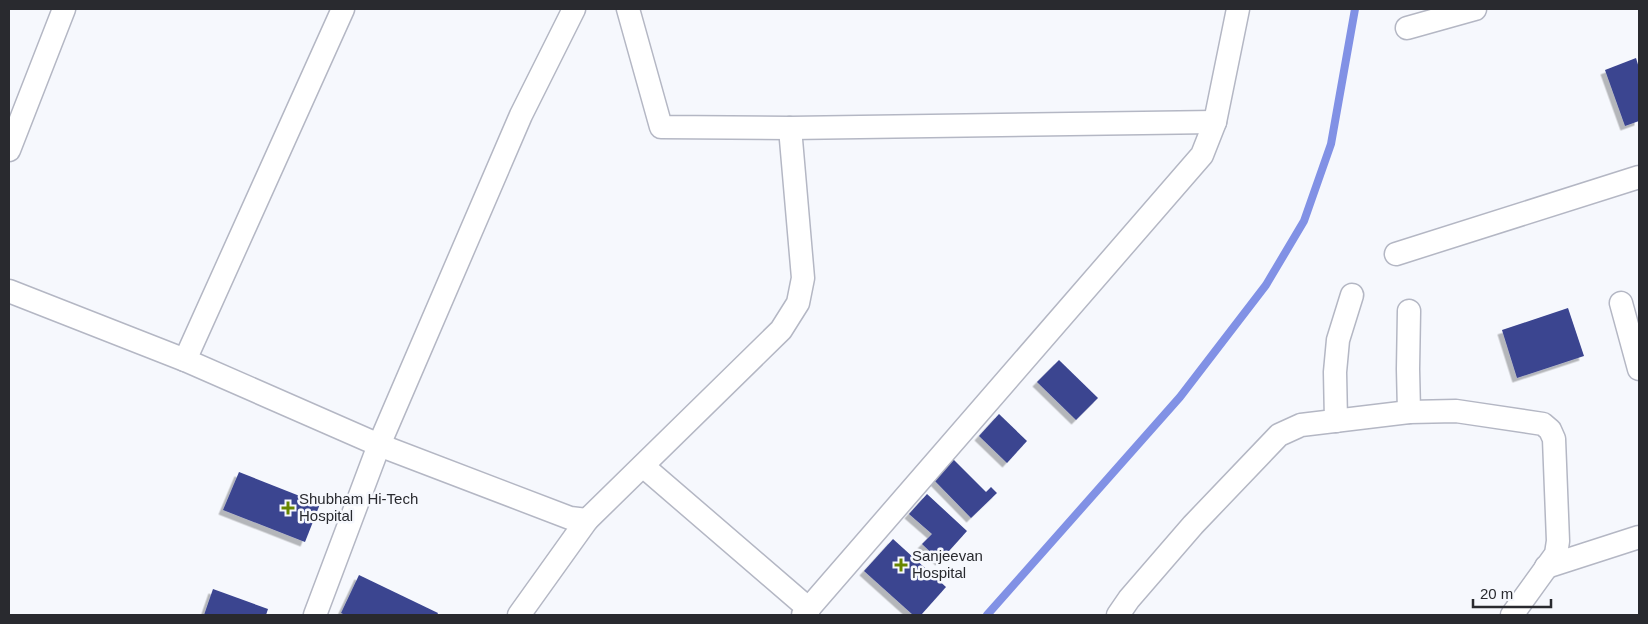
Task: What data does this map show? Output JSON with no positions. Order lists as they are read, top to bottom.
{
  "places": {
    "health": ["Shubham Hi-Tech Hospital", "Sanjeevan Hospital"]
  },
  "scale_bar": "20 m"
}
